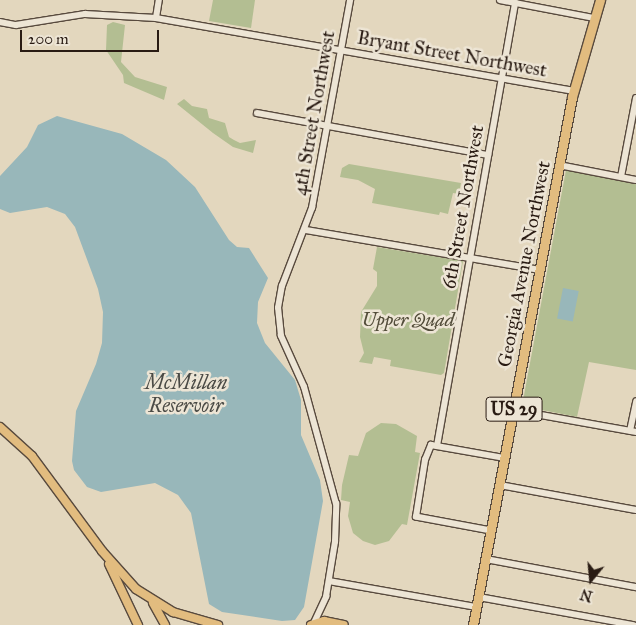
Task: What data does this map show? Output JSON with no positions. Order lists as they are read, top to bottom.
{
  "streets": {
    "highway": ["Georgia Avenue Northwest", "US 29"],
    "street": ["Bryant Street Northwest", "4th Street Northwest", "6th Street Northwest"]
  },
  "crossings": [
    ["Bryant Street Northwest", "4th Street Northwest"],
    ["Bryant Street Northwest", "6th Street Northwest"],
    ["Bryant Street Northwest", "Georgia Avenue Northwest"]
  ],
  "water": ["McMillan Reservoir"],
  "parks": ["Upper Quad"],
  "scale_bar": "200 m",
  "north": "bottom"
}
